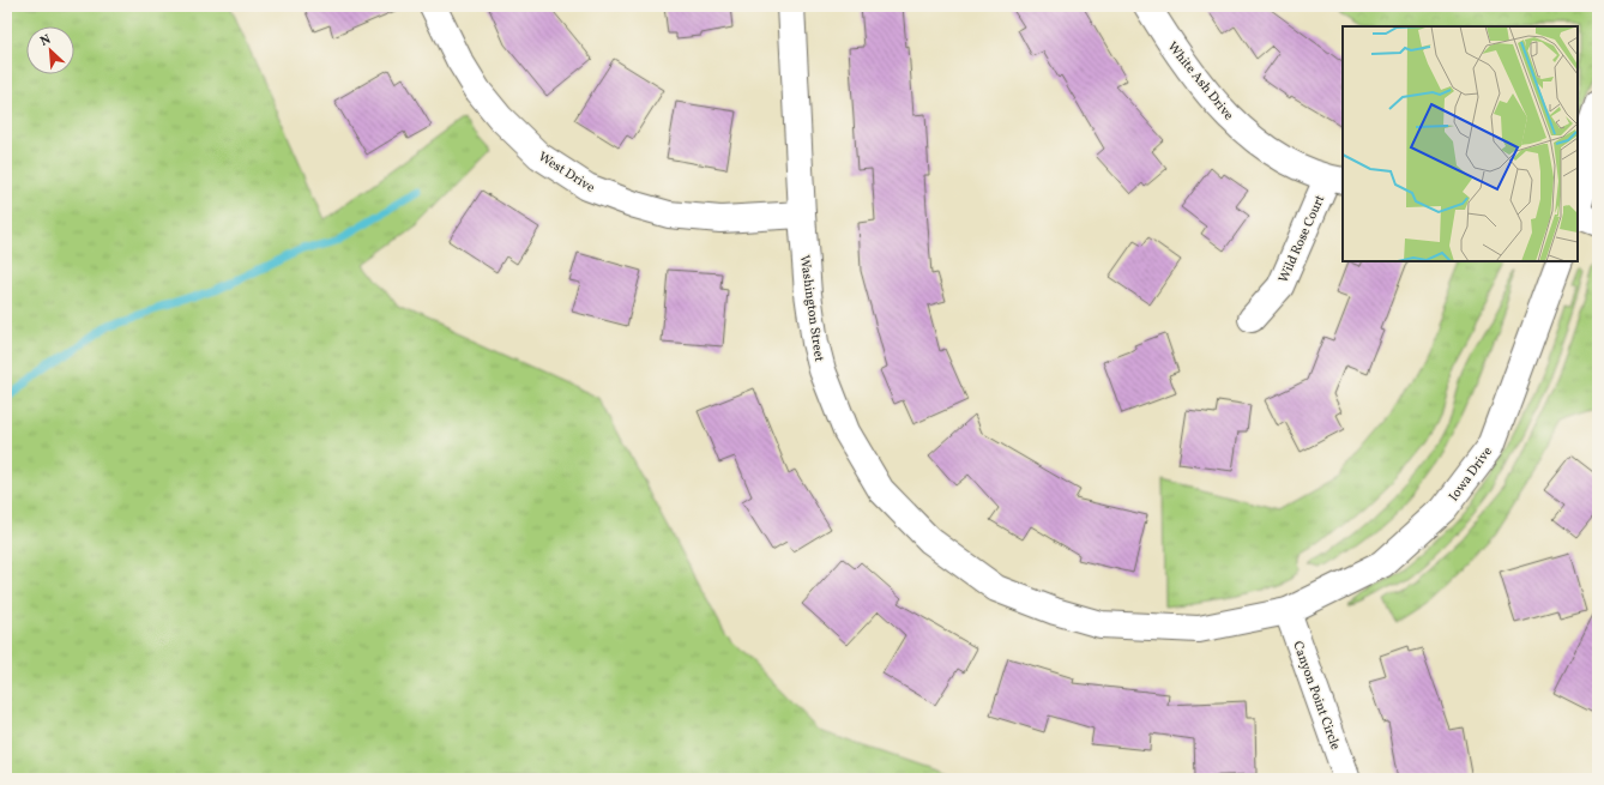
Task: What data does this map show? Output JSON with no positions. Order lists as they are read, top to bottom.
{
  "streets": {
    "street": [
      "White Ash Drive",
      "West Drive",
      "Wild Rose Court",
      "Washington Street",
      "Iowa Drive",
      "Canyon Point Circle"
    ]
  },
  "crossings": [
    ["White Ash Drive", "Wild Rose Court"],
    ["West Drive", "Washington Street"],
    ["Washington Street", "Iowa Drive"],
    ["Washington Street", "Canyon Point Circle"],
    ["Iowa Drive", "Canyon Point Circle"]
  ],
  "north": "top left"
}
